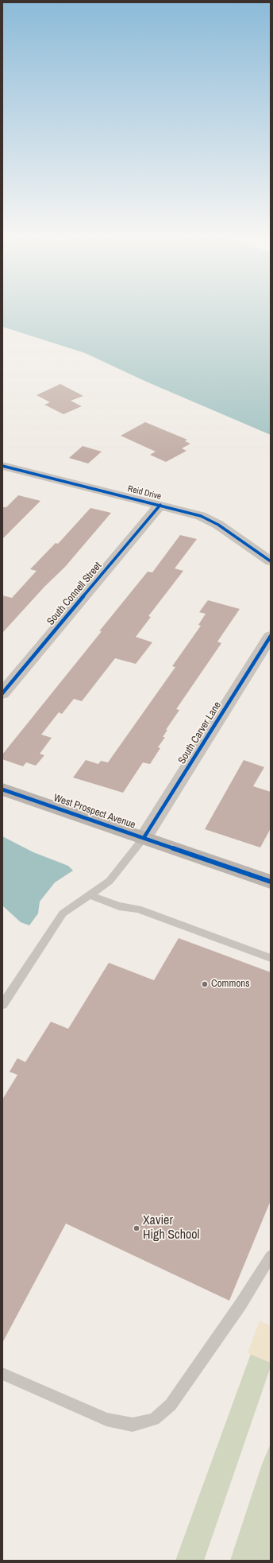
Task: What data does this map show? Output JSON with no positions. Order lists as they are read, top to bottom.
{
  "streets": {
    "main road": ["West Prospect Avenue"],
    "street": ["Reid Drive", "South Connell Street", "South Carver Lane"]
  },
  "crossings": [
    ["Reid Drive", "South Connell Street"],
    ["South Carver Lane", "West Prospect Avenue"]
  ],
  "places": ["Commons", "Xavier High School"]
}
